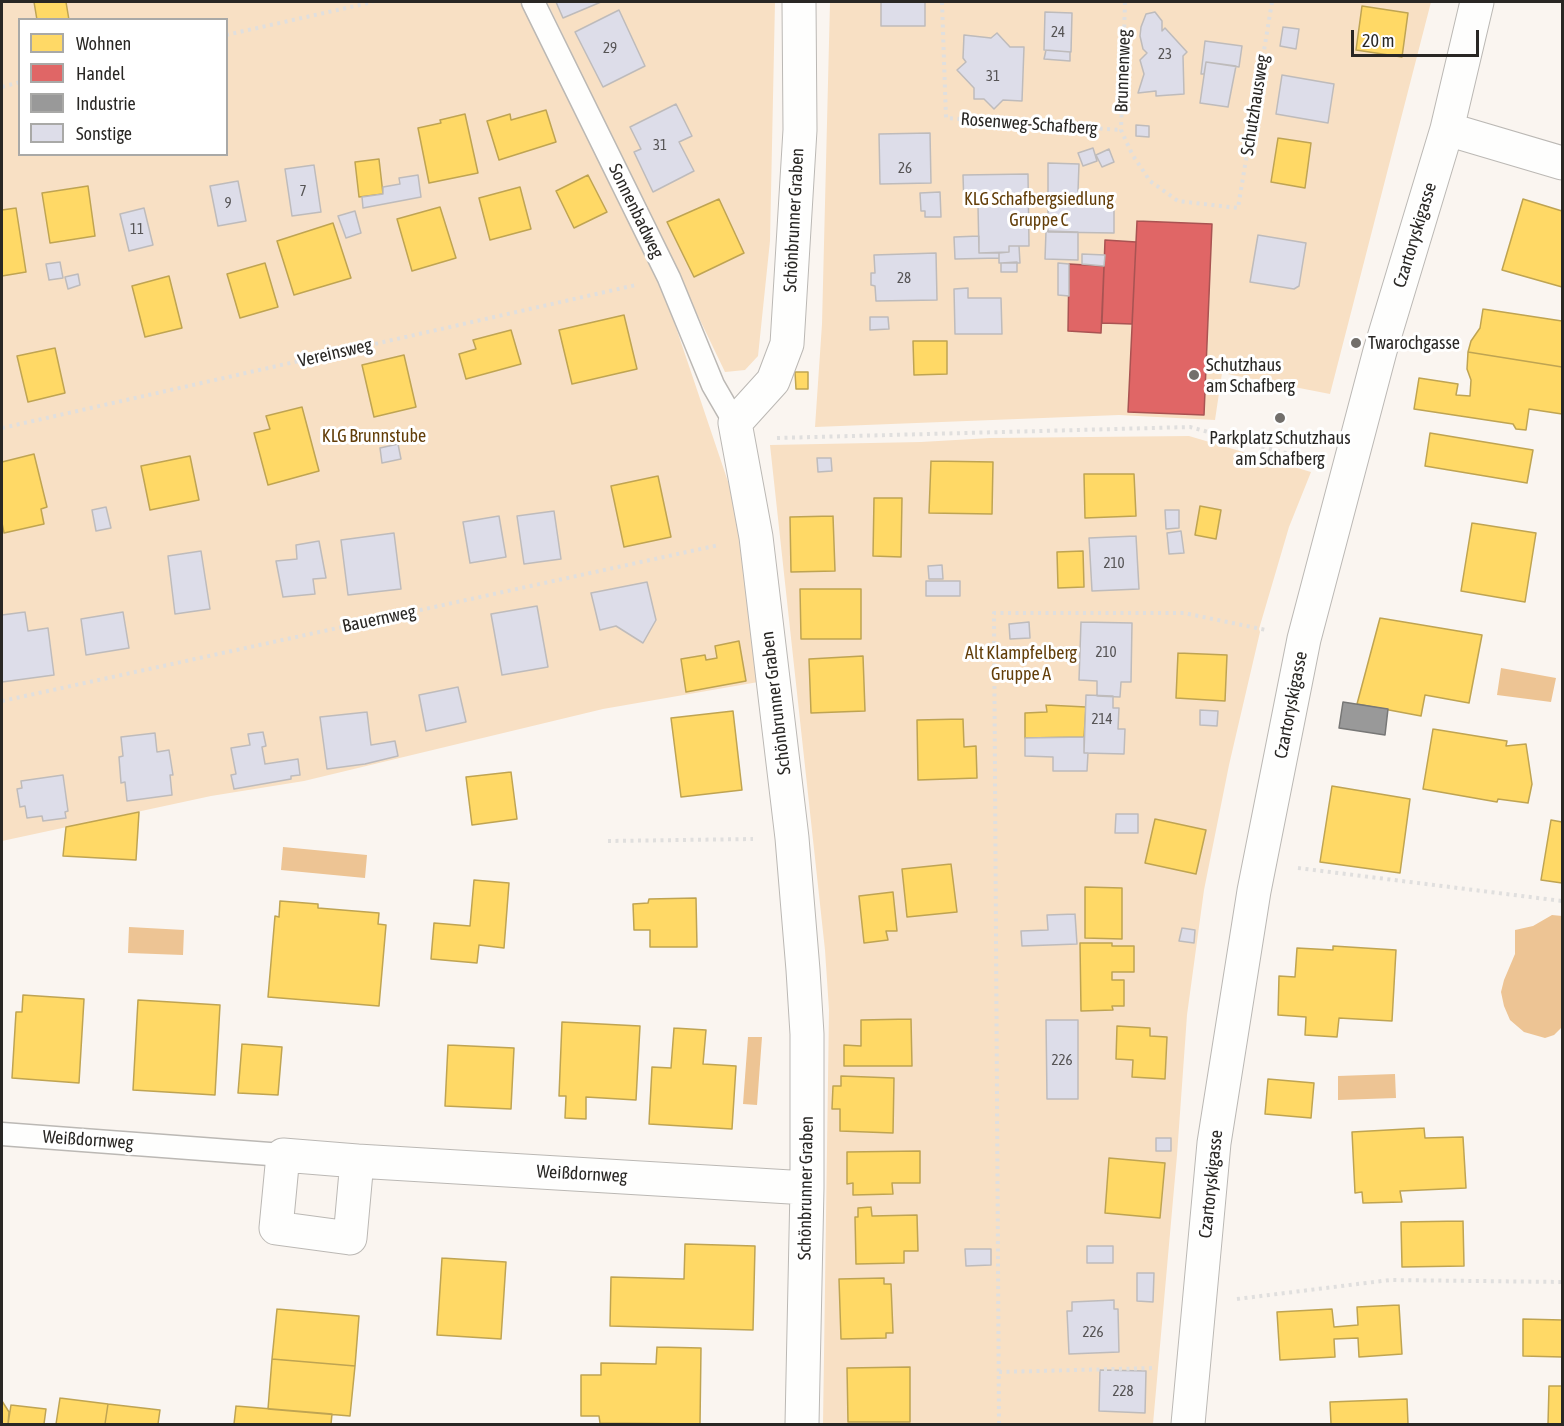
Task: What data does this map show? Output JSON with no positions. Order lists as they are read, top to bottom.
{
  "streets": {
    "street": ["Schönbrunner Graben", "Czartoryskigasse", "Weißdornweg"],
    "lane": ["Sonnenbadweg"],
    "path": [
      "Brunnenweg",
      "Schutzhausweg",
      "Rosenweg-Schafberg",
      "Vereinsweg",
      "Bauernweg"
    ]
  },
  "crossings": [
    ["Brunnenweg", "Schutzhausweg"],
    ["Brunnenweg", "Rosenweg-Schafberg"],
    ["Sonnenbadweg", "Schönbrunner Graben"],
    ["Sonnenbadweg", "Vereinsweg"],
    ["Schönbrunner Graben", "Bauernweg"],
    ["Schönbrunner Graben", "Weißdornweg"]
  ],
  "parks": ["KLG Schafbergsiedlung Gruppe C", "KLG Brunnstube", "Alt Klampfelberg Gruppe A"],
  "places": ["Twarochgasse", "Schutzhaus am Schafberg", "Parkplatz Schutzhaus am Schafberg"],
  "house_numbers": [
    "24",
    "29",
    "23",
    "31",
    "31",
    "26",
    "7",
    "9",
    "11",
    "28",
    "210",
    "210",
    "214",
    "226",
    "226",
    "228"
  ],
  "legend": [
    "Wohnen",
    "Handel",
    "Industrie",
    "Sonstige"
  ],
  "scale_bar": "20 m"
}
